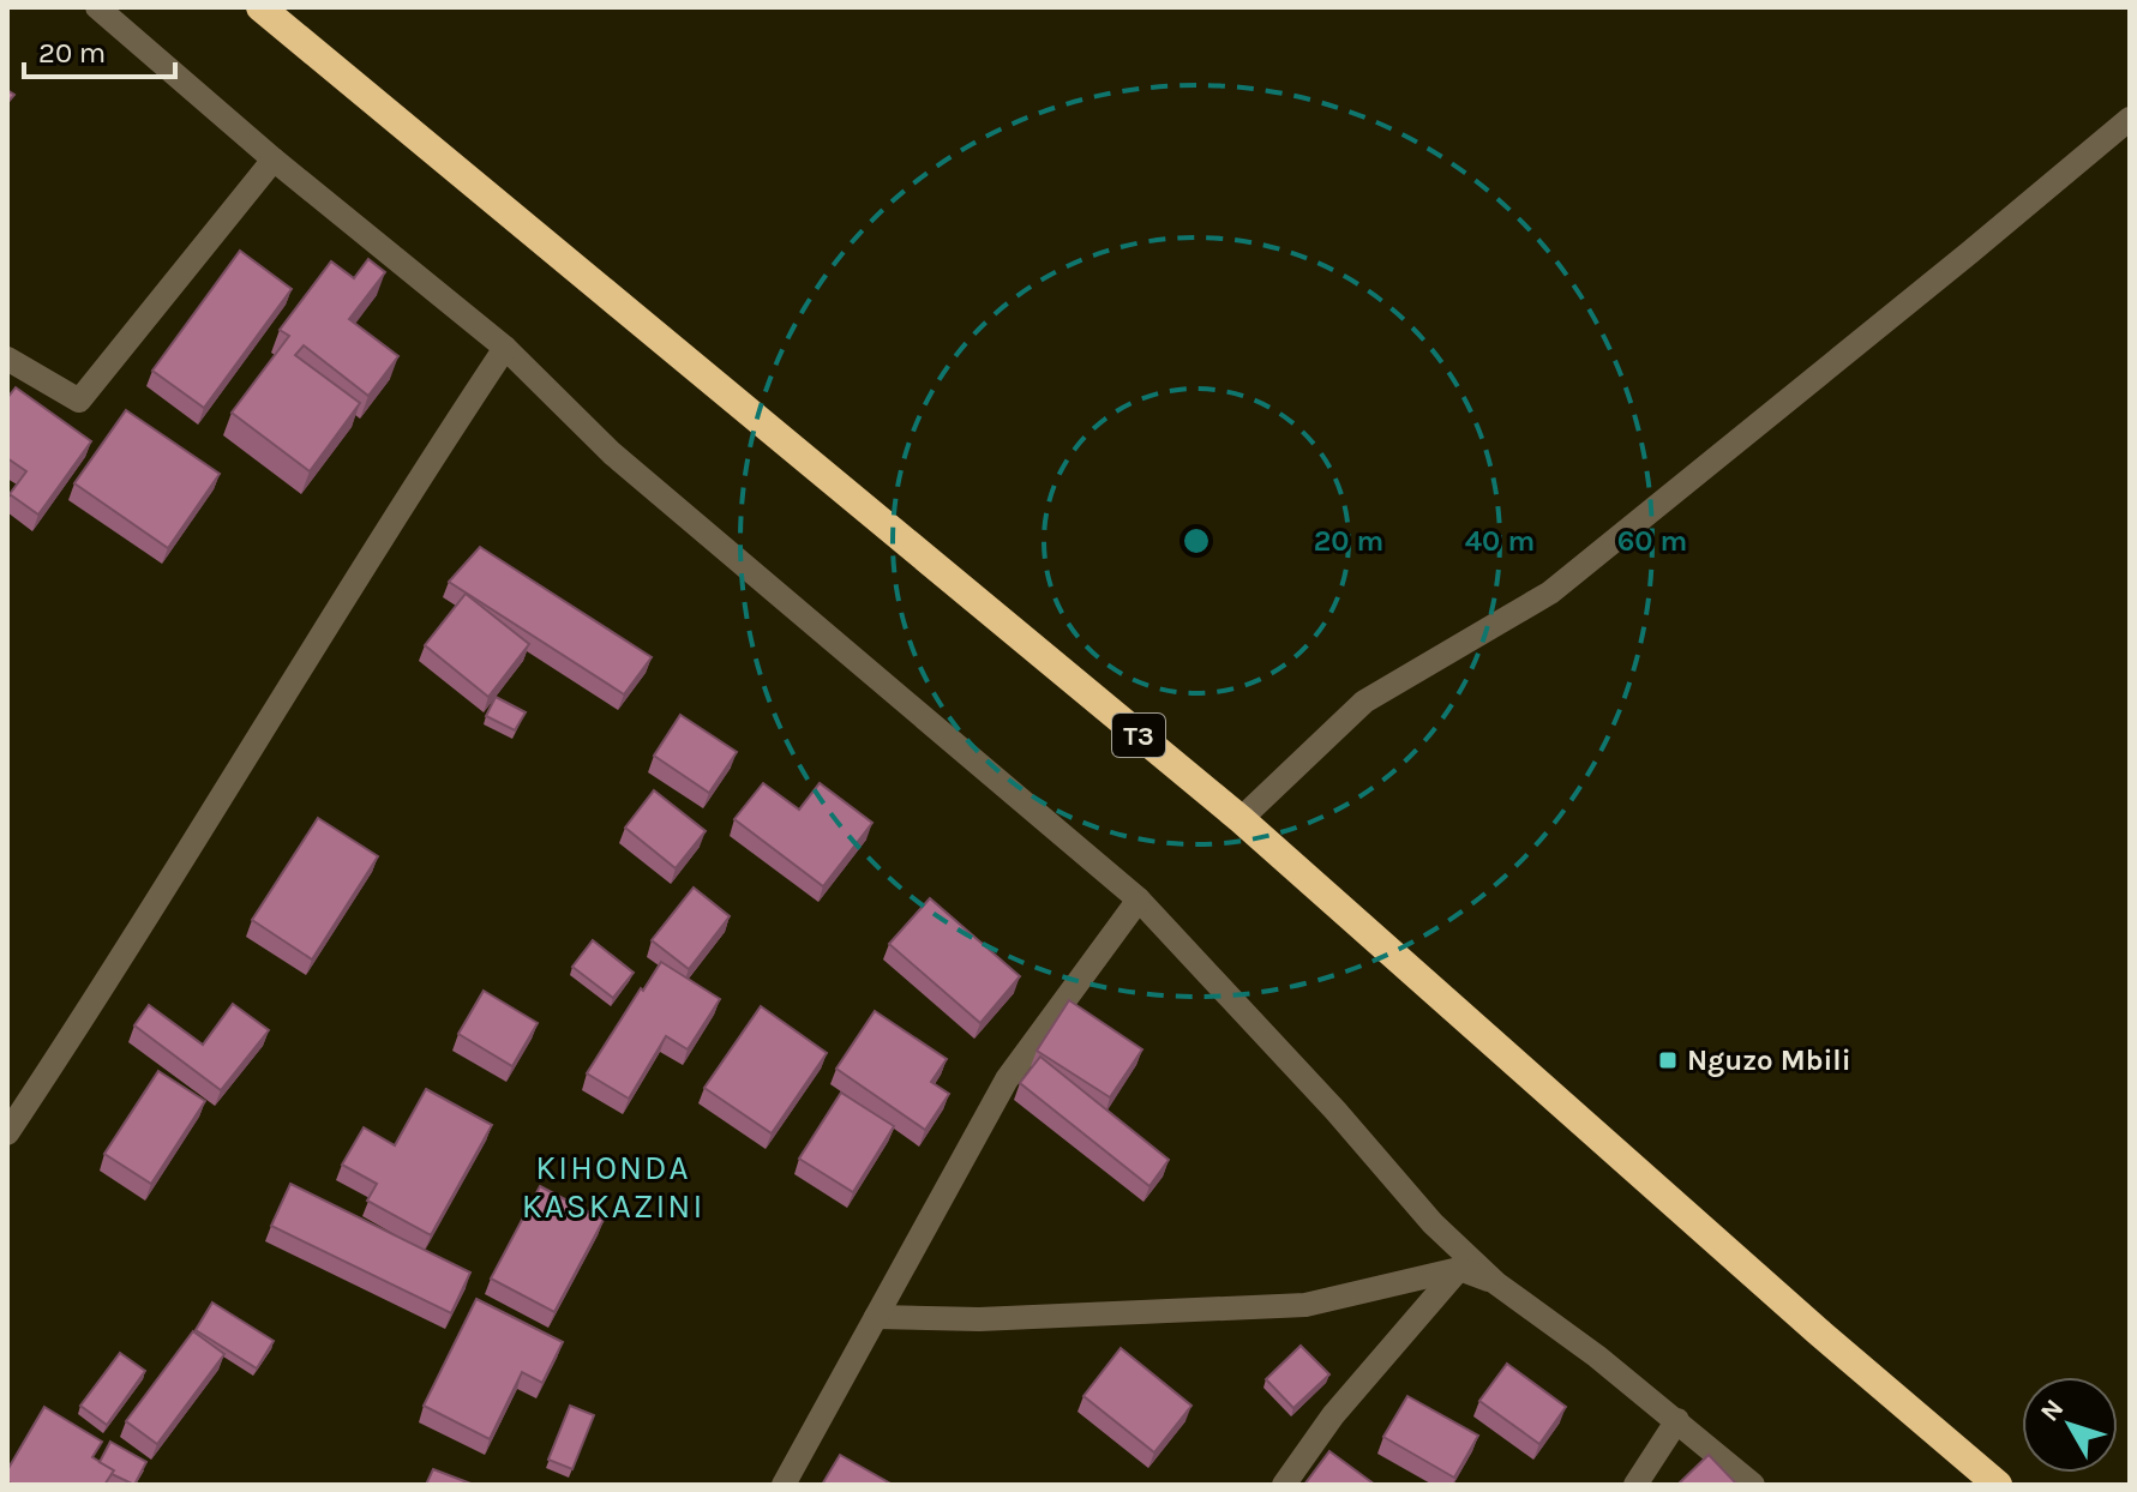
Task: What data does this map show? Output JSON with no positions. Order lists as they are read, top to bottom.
{
  "streets": {
    "highway": ["T3"]
  },
  "districts": ["KIHONDA KASKAZINI"],
  "places": {
    "transit": ["Nguzo Mbili"]
  },
  "scale_bar": "20 m",
  "north": "top left",
  "rings": ["20 m", "40 m", "60 m"]
}
